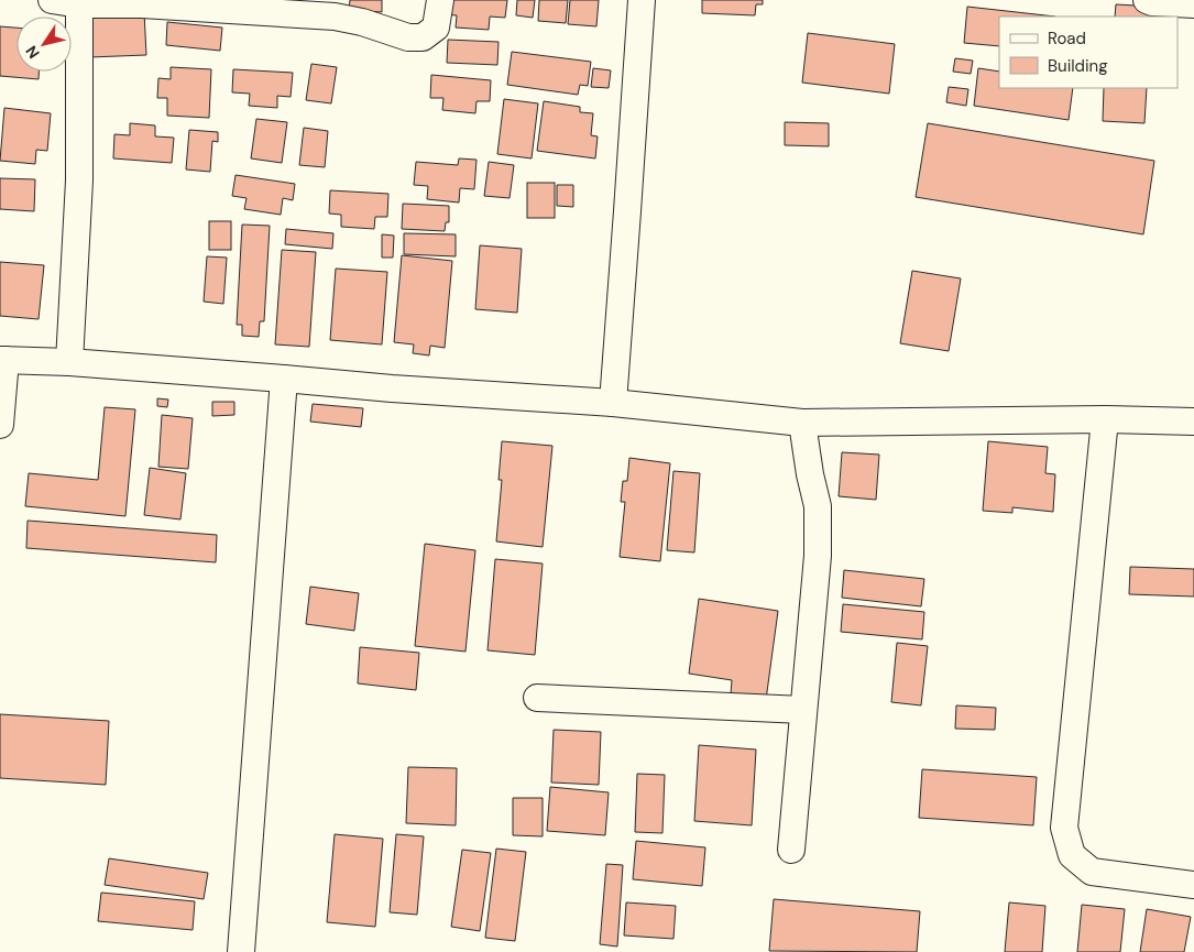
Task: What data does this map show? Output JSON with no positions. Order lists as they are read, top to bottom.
{
  "legend": ["Road", "Building"],
  "north": "bottom left"
}
